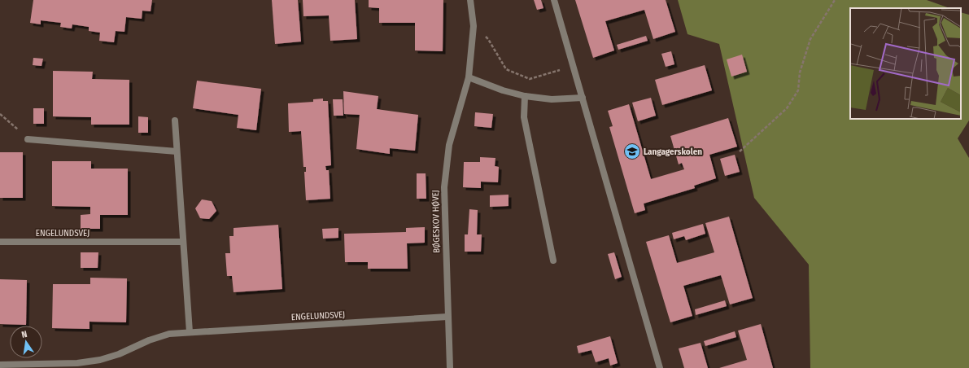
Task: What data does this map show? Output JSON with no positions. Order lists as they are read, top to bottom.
{
  "streets": {
    "street": ["BØGESKOV HØVEJ", "ENGELUNDSVEJ"]
  },
  "crossings": [
    ["BØGESKOV HØVEJ", "ENGELUNDSVEJ"]
  ],
  "places": {
    "school or university": ["Langagerskolen"]
  },
  "north": "top"
}
